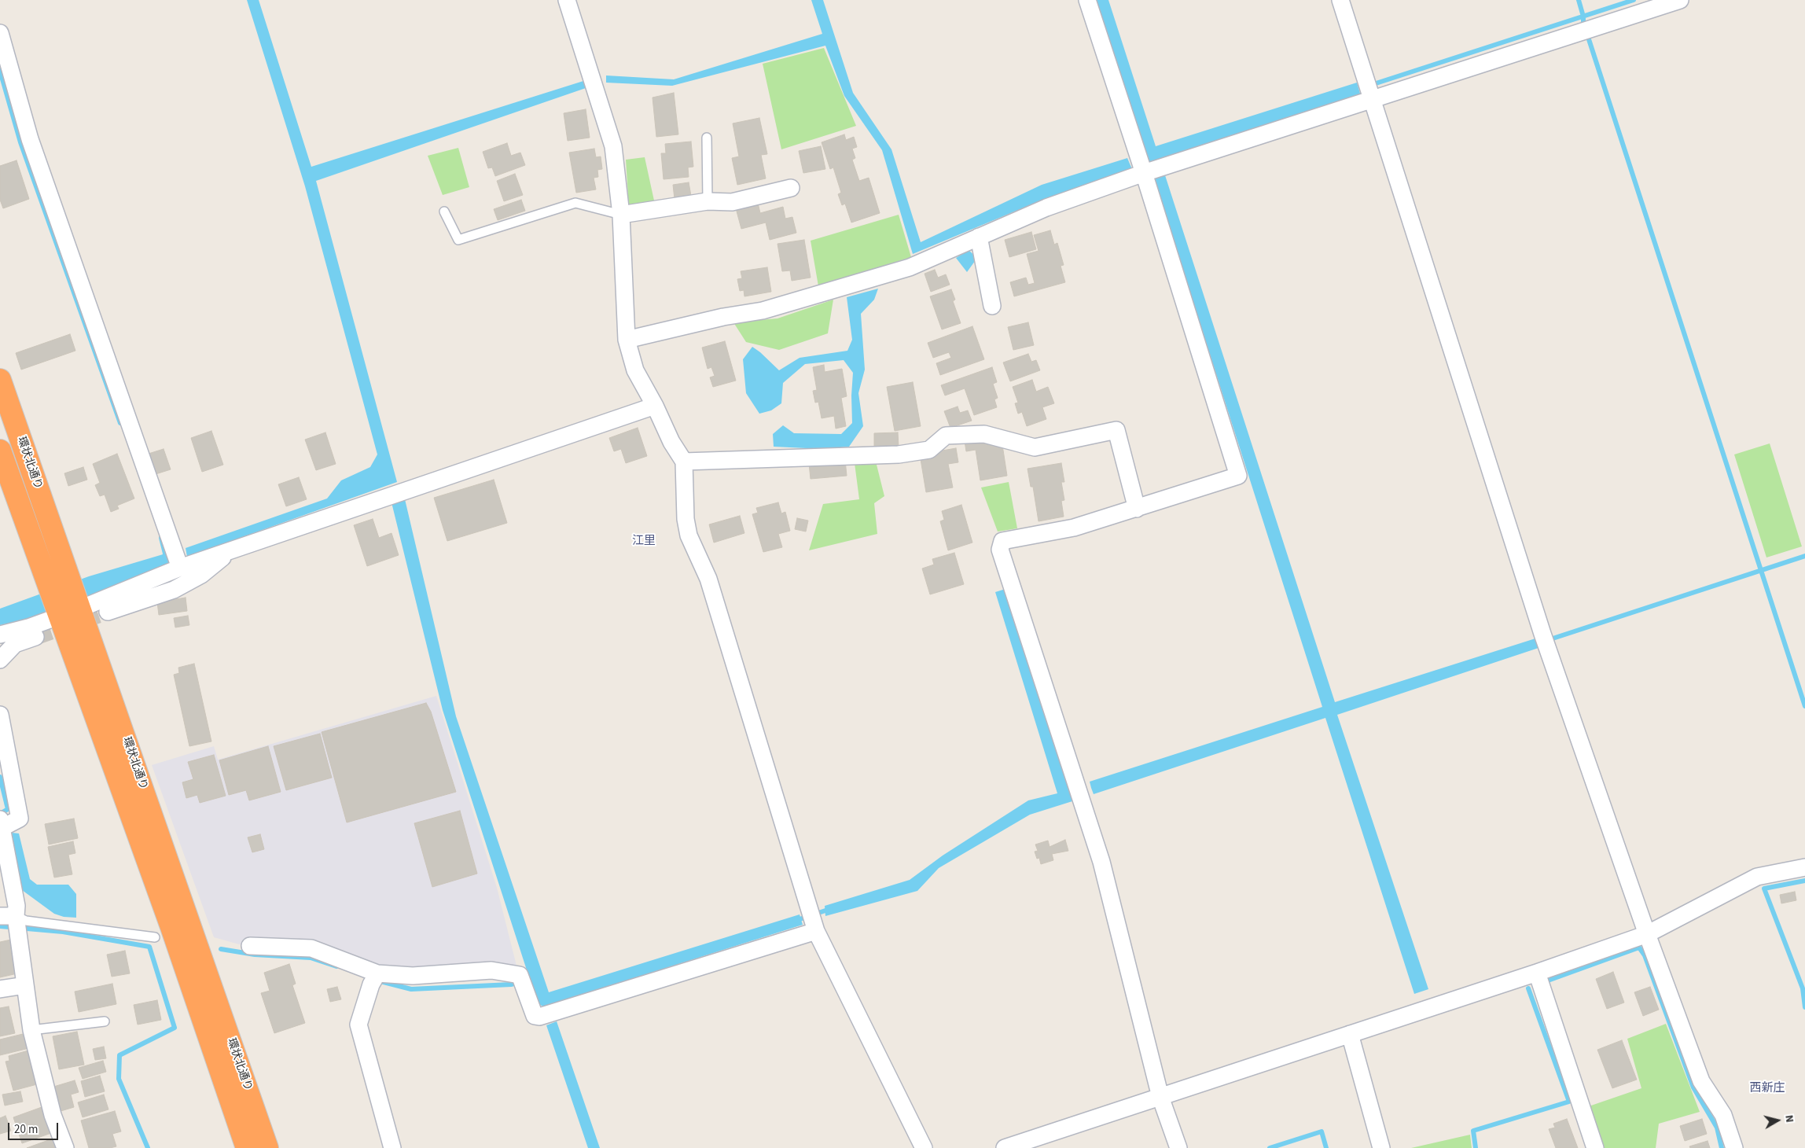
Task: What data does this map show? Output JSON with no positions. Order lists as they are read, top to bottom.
{
  "streets": {
    "highway": ["環状北通り"]
  },
  "districts": ["江里", "西新庄"],
  "scale_bar": "20 m",
  "north": "right"
}
